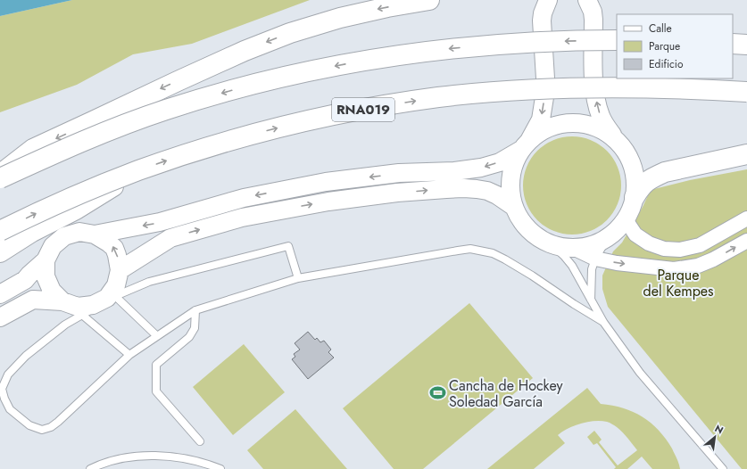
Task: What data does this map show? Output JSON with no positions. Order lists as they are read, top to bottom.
{
  "streets": {
    "highway": ["RNA019"]
  },
  "parks": ["Parque del Kempes"],
  "places": {
    "sports": ["Cancha de Hockey Soledad García"]
  },
  "legend": ["Calle", "Parque", "Edificio"],
  "north": "top right"
}
